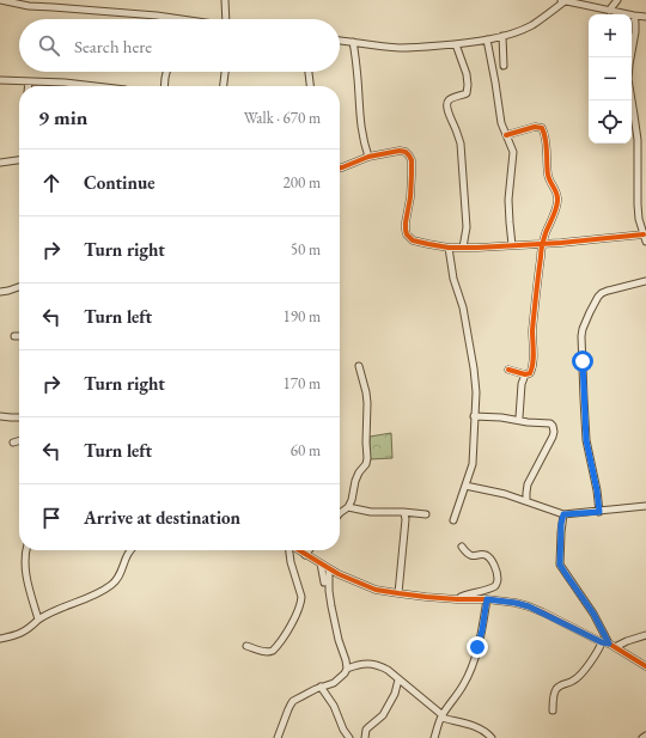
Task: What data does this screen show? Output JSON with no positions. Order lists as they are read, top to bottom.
{
  "page": {
    "map_buttons": ["+", "−"],
    "search": "Search here",
    "heading": ["9 min", "Walk · 670 m"],
    "list": [
      ["Continue", "200 m"],
      ["Turn right", "50 m"],
      ["Turn left", "190 m"],
      ["Turn right", "170 m"],
      ["Turn left", "60 m"],
      "Arrive at destination"
    ]
  }
}
